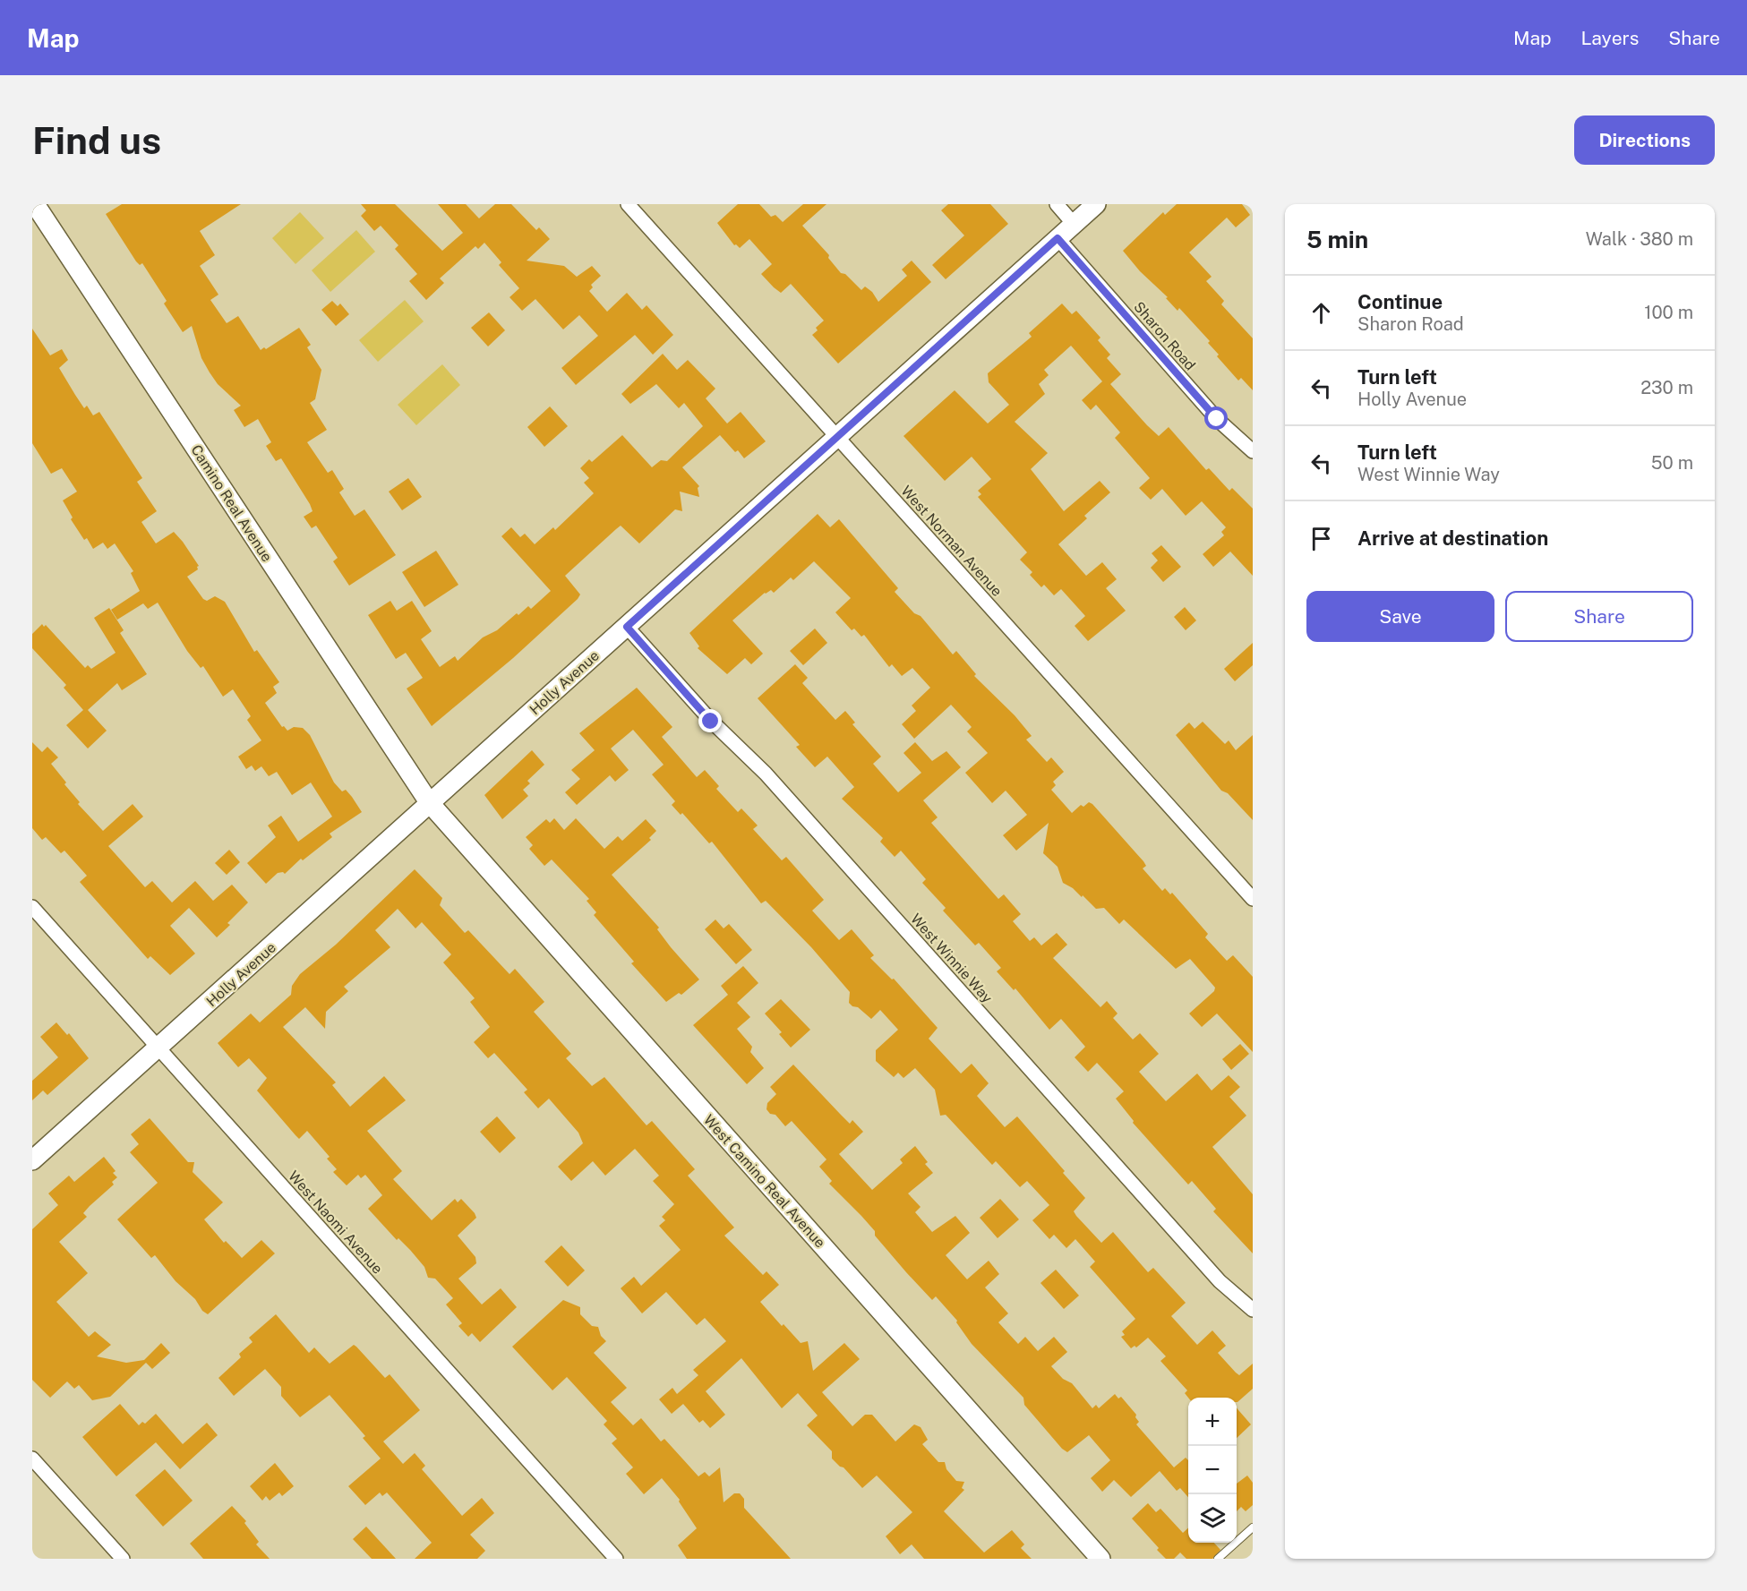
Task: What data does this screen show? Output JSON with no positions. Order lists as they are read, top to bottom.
{
  "streets": {
    "street": [
      "Sharon Road",
      "Camino Real Avenue",
      "West Norman Avenue",
      "Holly Avenue",
      "West Winnie Way",
      "West Camino Real Avenue",
      "West Naomi Avenue"
    ]
  },
  "crossings": [
    ["Sharon Road", "Holly Avenue"],
    ["Camino Real Avenue", "Holly Avenue"],
    ["Camino Real Avenue", "West Camino Real Avenue"],
    ["West Norman Avenue", "Holly Avenue"],
    ["Holly Avenue", "West Winnie Way"],
    ["Holly Avenue", "West Camino Real Avenue"],
    ["Holly Avenue", "West Naomi Avenue"]
  ],
  "page": {
    "header": "Map",
    "nav": ["Map", "Layers", "Share"],
    "buttons": [
      "Directions",
      ["Save", "Share"]
    ],
    "title": "Find us",
    "heading": ["5 min", "Walk · 380 m"],
    "list": [
      ["Continue", "Sharon Road", "100 m"],
      ["Turn left", "Holly Avenue", "230 m"],
      ["Turn left", "West Winnie Way", "50 m"],
      "Arrive at destination"
    ],
    "map_buttons": ["+", "−"]
  }
}
